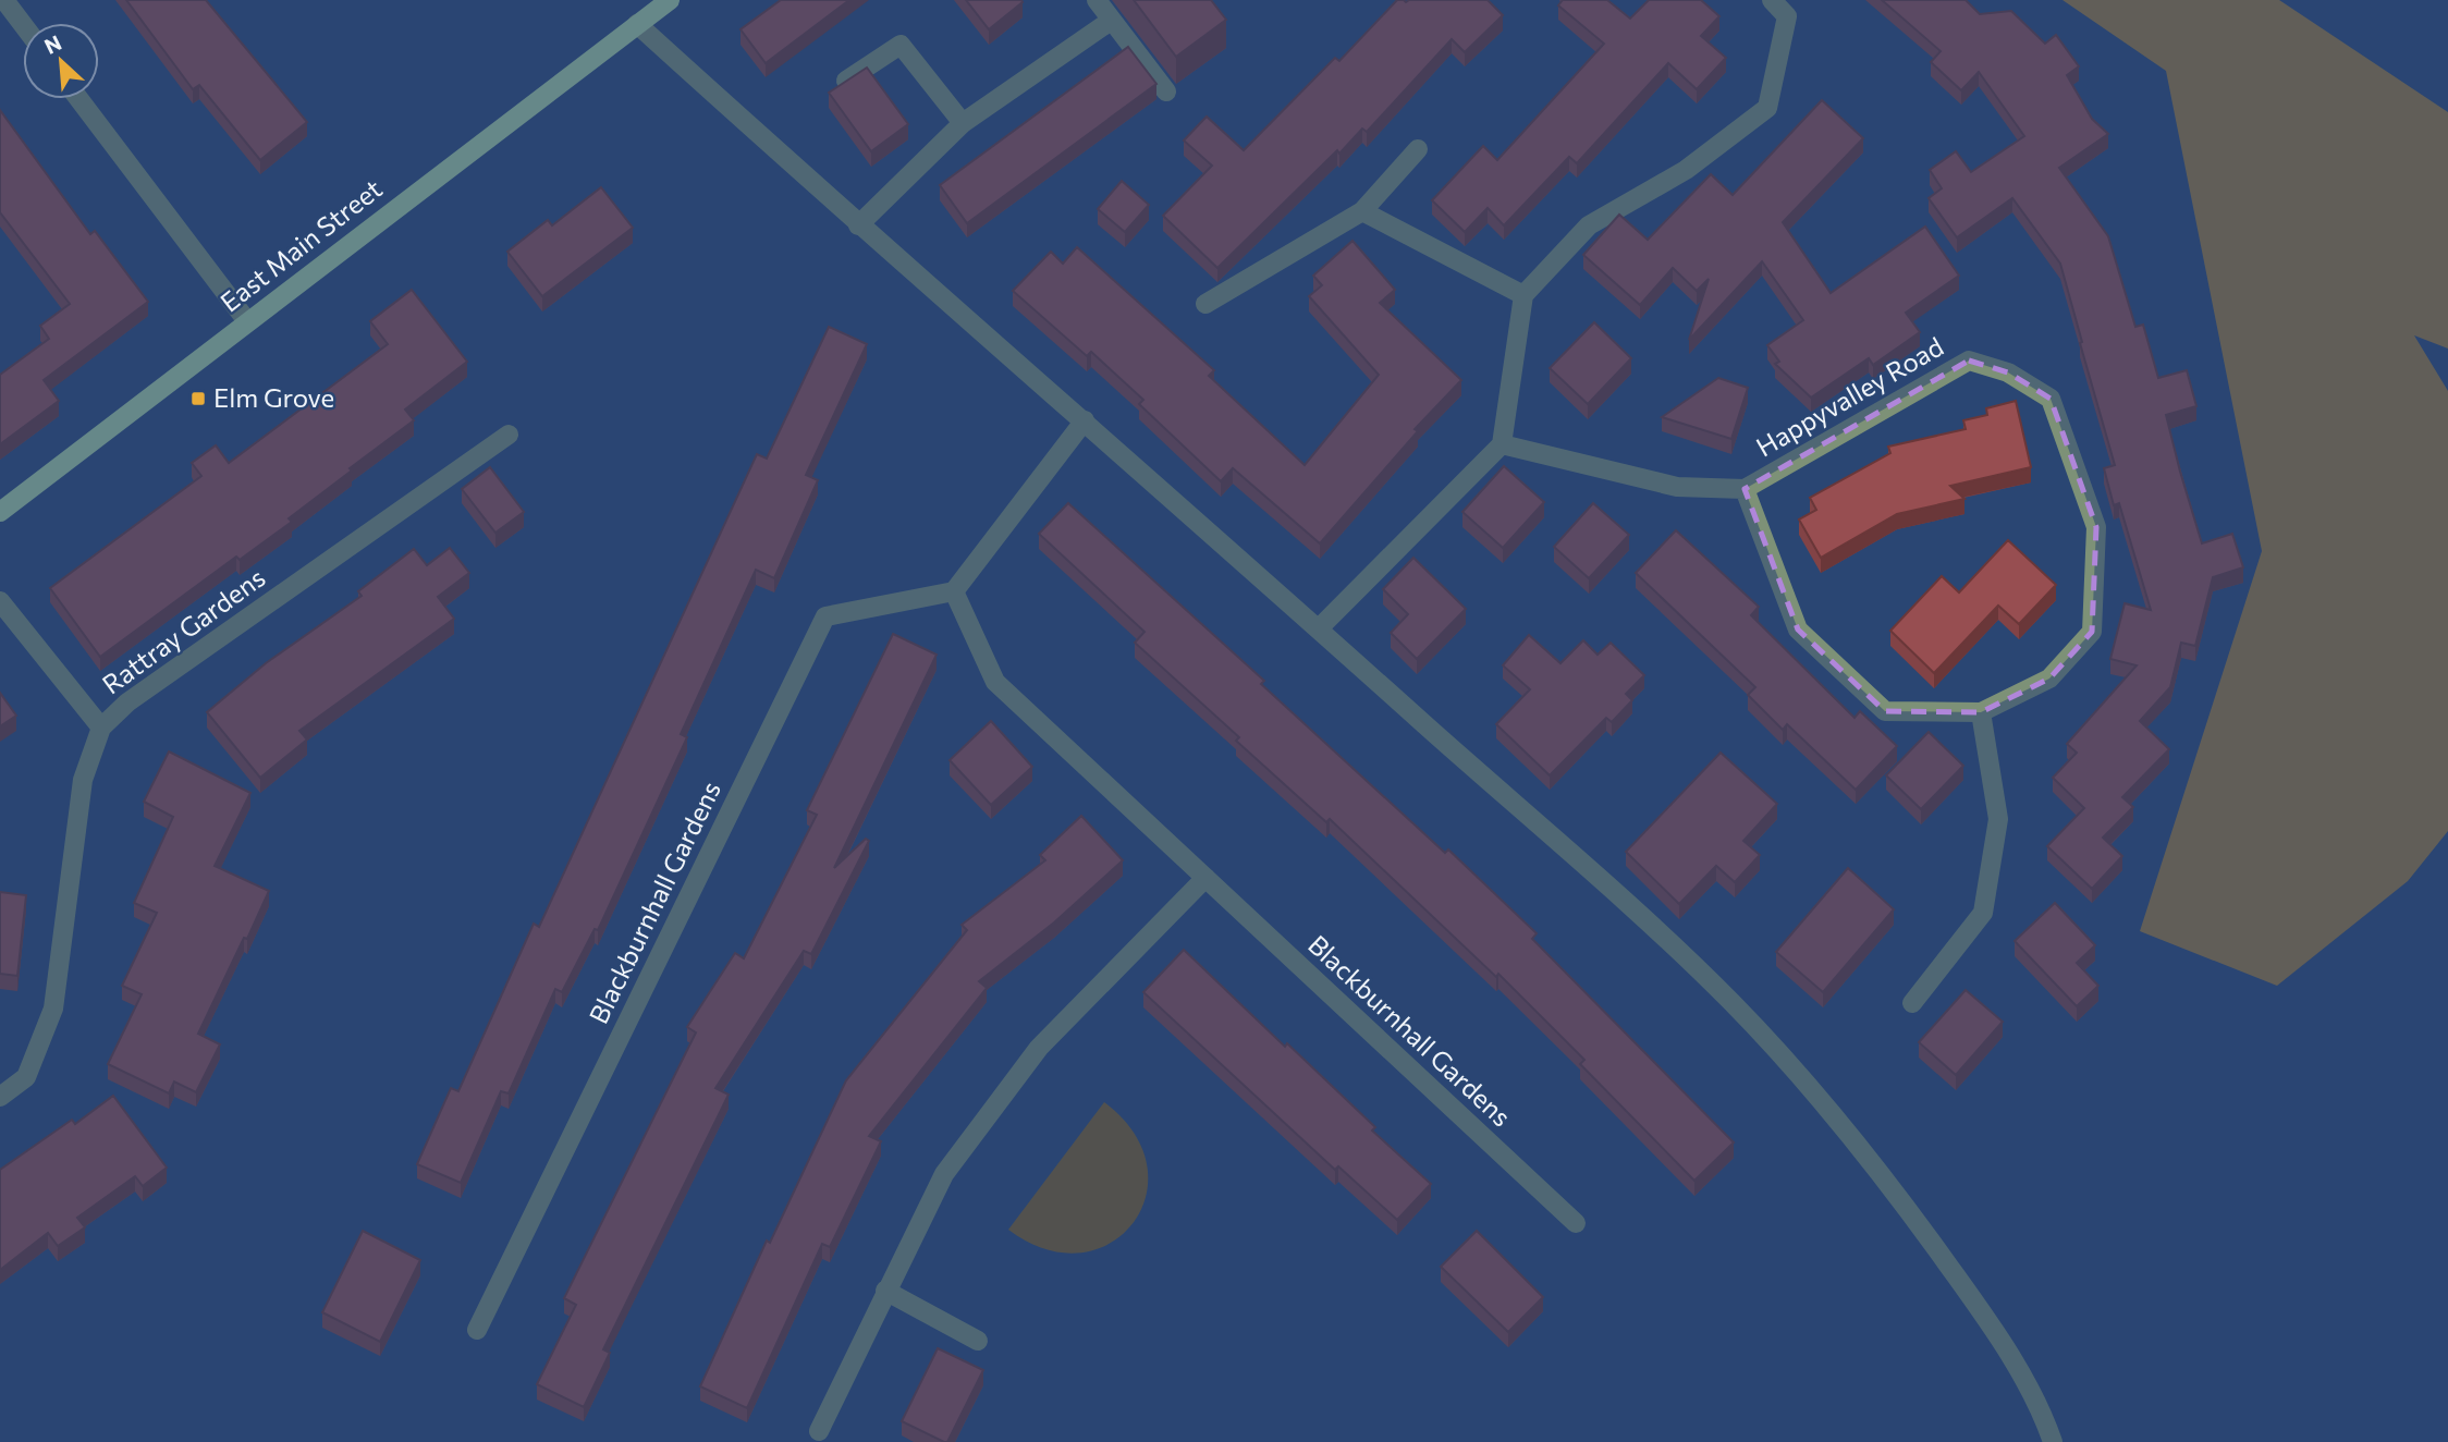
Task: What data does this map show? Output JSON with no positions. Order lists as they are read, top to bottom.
{
  "streets": {
    "main road": ["East Main Street"],
    "street": ["Happyvalley Road", "Rattray Gardens", "Blackburnhall Gardens"]
  },
  "places": {
    "transit": ["Elm Grove"]
  },
  "north": "top left"
}
